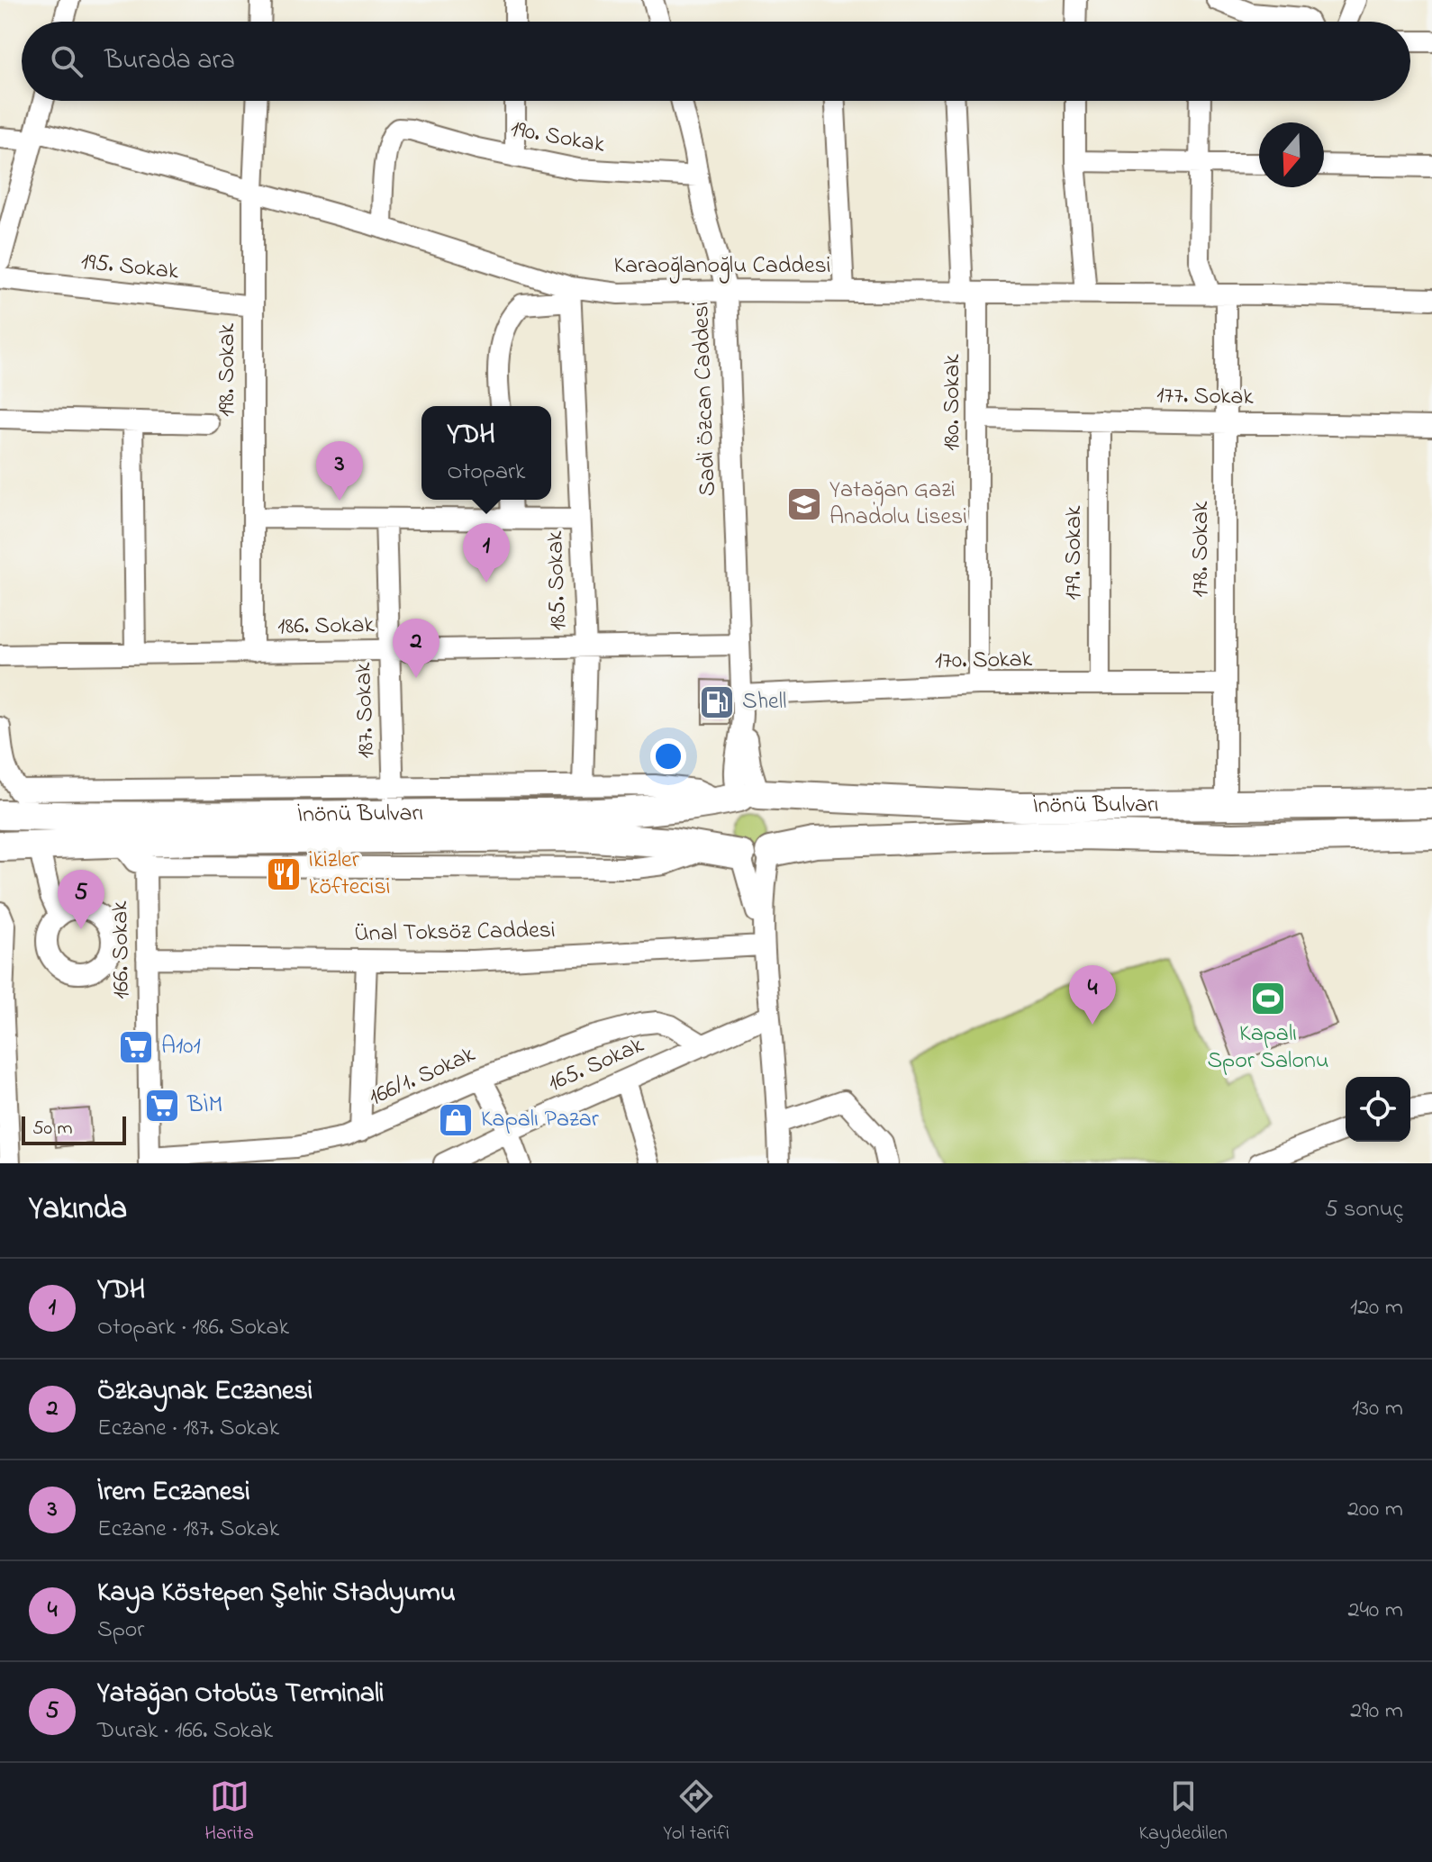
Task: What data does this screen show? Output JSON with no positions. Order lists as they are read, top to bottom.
{
  "streets": {
    "highway": ["İnönü Bulvarı"],
    "street": [
      "190. Sokak",
      "Karaoğlanoğlu Caddesi",
      "195. Sokak",
      "198. Sokak",
      "177. Sokak",
      "Sadi Özcan Caddesi",
      "180. Sokak",
      "178. Sokak",
      "179. Sokak",
      "185. Sokak",
      "186. Sokak",
      "170. Sokak",
      "187. Sokak",
      "Ünal Toksöz Caddesi",
      "166. Sokak",
      "165. Sokak",
      "166/1. Sokak"
    ]
  },
  "crossings": [
    ["190. Sokak", "Karaoğlanoğlu Caddesi"],
    ["190. Sokak", "Sadi Özcan Caddesi"],
    ["Karaoğlanoğlu Caddesi", "198. Sokak"],
    ["Karaoğlanoğlu Caddesi", "Sadi Özcan Caddesi"],
    ["Karaoğlanoğlu Caddesi", "180. Sokak"],
    ["Karaoğlanoğlu Caddesi", "178. Sokak"],
    ["Karaoğlanoğlu Caddesi", "185. Sokak"],
    ["195. Sokak", "198. Sokak"],
    ["198. Sokak", "186. Sokak"],
    ["177. Sokak", "180. Sokak"],
    ["177. Sokak", "178. Sokak"],
    ["177. Sokak", "179. Sokak"],
    ["Sadi Özcan Caddesi", "186. Sokak"],
    ["Sadi Özcan Caddesi", "170. Sokak"],
    ["Sadi Özcan Caddesi", "İnönü Bulvarı"],
    ["180. Sokak", "170. Sokak"],
    ["178. Sokak", "170. Sokak"],
    ["178. Sokak", "İnönü Bulvarı"],
    ["179. Sokak", "170. Sokak"],
    ["185. Sokak", "186. Sokak"],
    ["185. Sokak", "İnönü Bulvarı"],
    ["186. Sokak", "187. Sokak"],
    ["187. Sokak", "İnönü Bulvarı"],
    ["Ünal Toksöz Caddesi", "166. Sokak"],
    ["166. Sokak", "166/1. Sokak"],
    ["165. Sokak", "166/1. Sokak"]
  ],
  "places": {
    "school or university": ["Yatağan Gazi Anadolu Lisesi"],
    "fuel station": ["Shell"],
    "restaurant": ["ikizler köftecisi"],
    "sports": ["Kapalı Spor Salonu"],
    "supermarket": ["A101", "BİM"],
    "shop": ["Kapalı Pazar"]
  },
  "scale_bar": "50 m",
  "north": "bottom",
  "page": {
    "search": "Burada ara",
    "popup": ["YDH", "Otopark"],
    "pins": [
      "3",
      "1",
      "2",
      "5",
      "4"
    ],
    "scale": "50 m",
    "heading": ["Yakında", "5 sonuç"],
    "list": [
      {
        "mark": "1",
        "name": "YDH",
        "note": "Otopark · 186. Sokak",
        "value": "120 m"
      },
      {
        "mark": "2",
        "name": "Özkaynak Eczanesi",
        "note": "Eczane · 187. Sokak",
        "value": "130 m"
      },
      {
        "mark": "3",
        "name": "İrem Eczanesi",
        "note": "Eczane · 187. Sokak",
        "value": "200 m"
      },
      {
        "mark": "4",
        "name": "Kaya Köstepen Şehir Stadyumu",
        "note": "Spor",
        "value": "240 m"
      },
      {
        "mark": "5",
        "name": "Yatağan Otobüs Terminali",
        "note": "Durak · 166. Sokak",
        "value": "290 m"
      }
    ],
    "nav": ["Harita", "Yol tarifi", "Kaydedilen"]
  }
}
